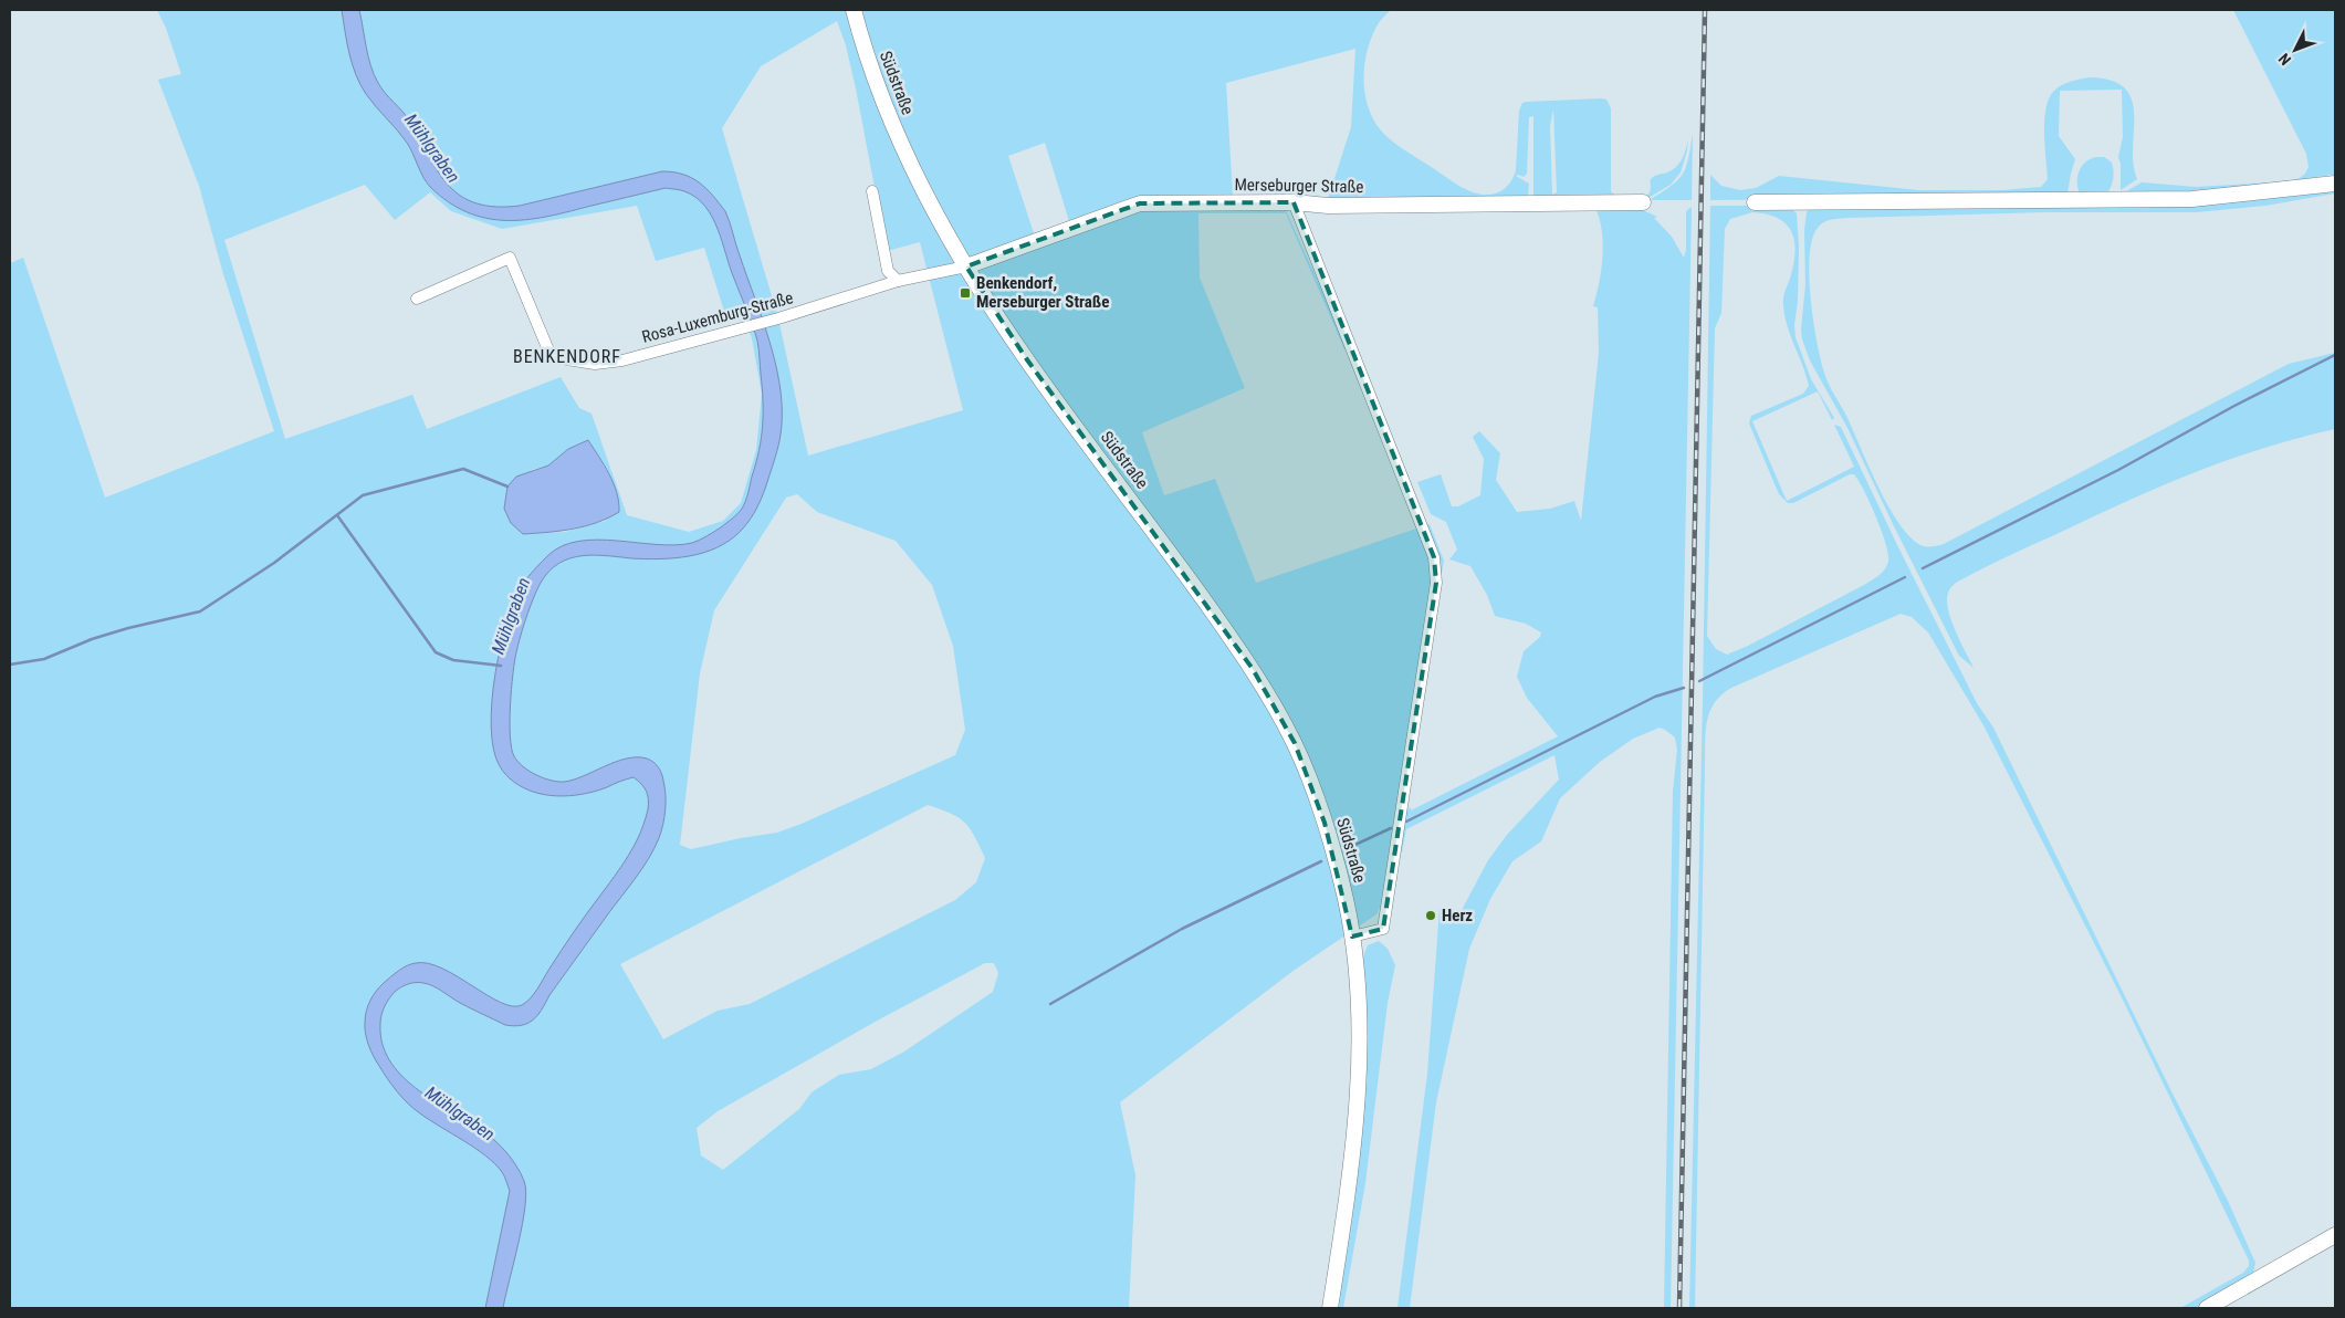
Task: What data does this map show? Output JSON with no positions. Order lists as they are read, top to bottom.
{
  "streets": {
    "main road": ["Südstraße", "Merseburger Straße"],
    "street": ["Rosa-Luxemburg-Straße"]
  },
  "crossings": [
    ["Südstraße", "Merseburger Straße"],
    ["Südstraße", "Rosa-Luxemburg-Straße"],
    ["Merseburger Straße", "Rosa-Luxemburg-Straße"]
  ],
  "districts": ["BENKENDORF"],
  "water": ["Mühlgraben"],
  "places": {
    "transit": ["Benkendorf, Merseburger Straße"],
    "other": ["Herz"]
  },
  "north": "bottom left"
}
